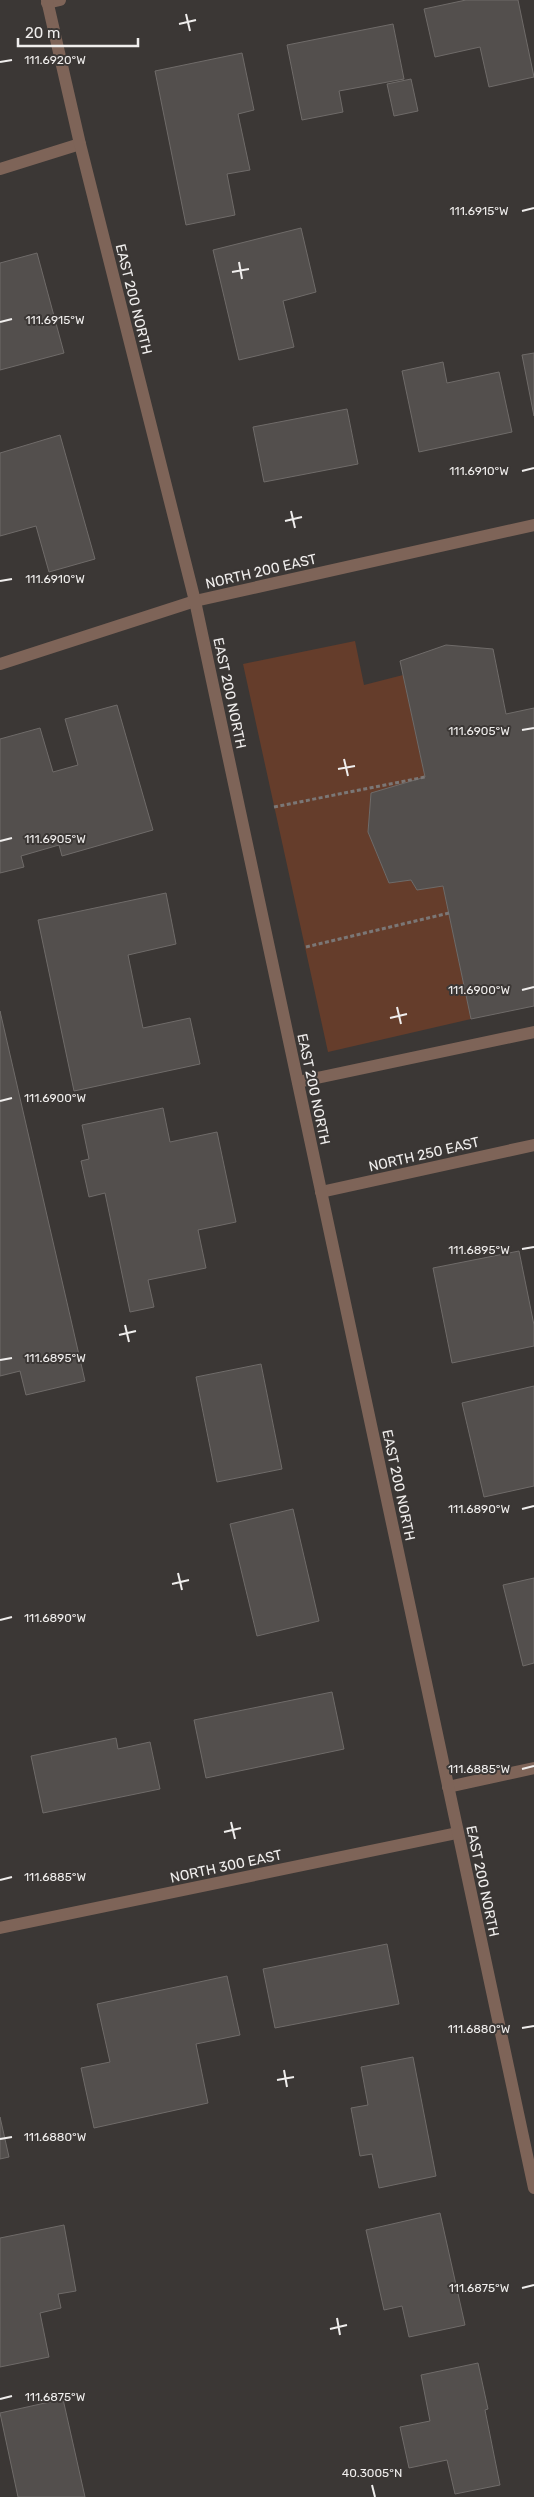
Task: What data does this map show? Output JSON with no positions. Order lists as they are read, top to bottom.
{
  "streets": {
    "street": [
      "EAST 200 NORTH",
      "NORTH 200 EAST",
      "NORTH 250 EAST",
      "NORTH 300 EAST"
    ]
  },
  "crossings": [
    ["EAST 200 NORTH", "NORTH 200 EAST"],
    ["EAST 200 NORTH", "NORTH 250 EAST"],
    ["EAST 200 NORTH", "NORTH 300 EAST"]
  ],
  "scale_bar": "20 m",
  "coordinates": [
    "111.6920°W",
    "111.6915°W",
    "111.6910°W",
    "111.6905°W",
    "111.6900°W",
    "111.6895°W",
    "111.6890°W",
    "111.6885°W",
    "111.6880°W",
    "111.6875°W",
    "40.3005°N"
  ]
}
